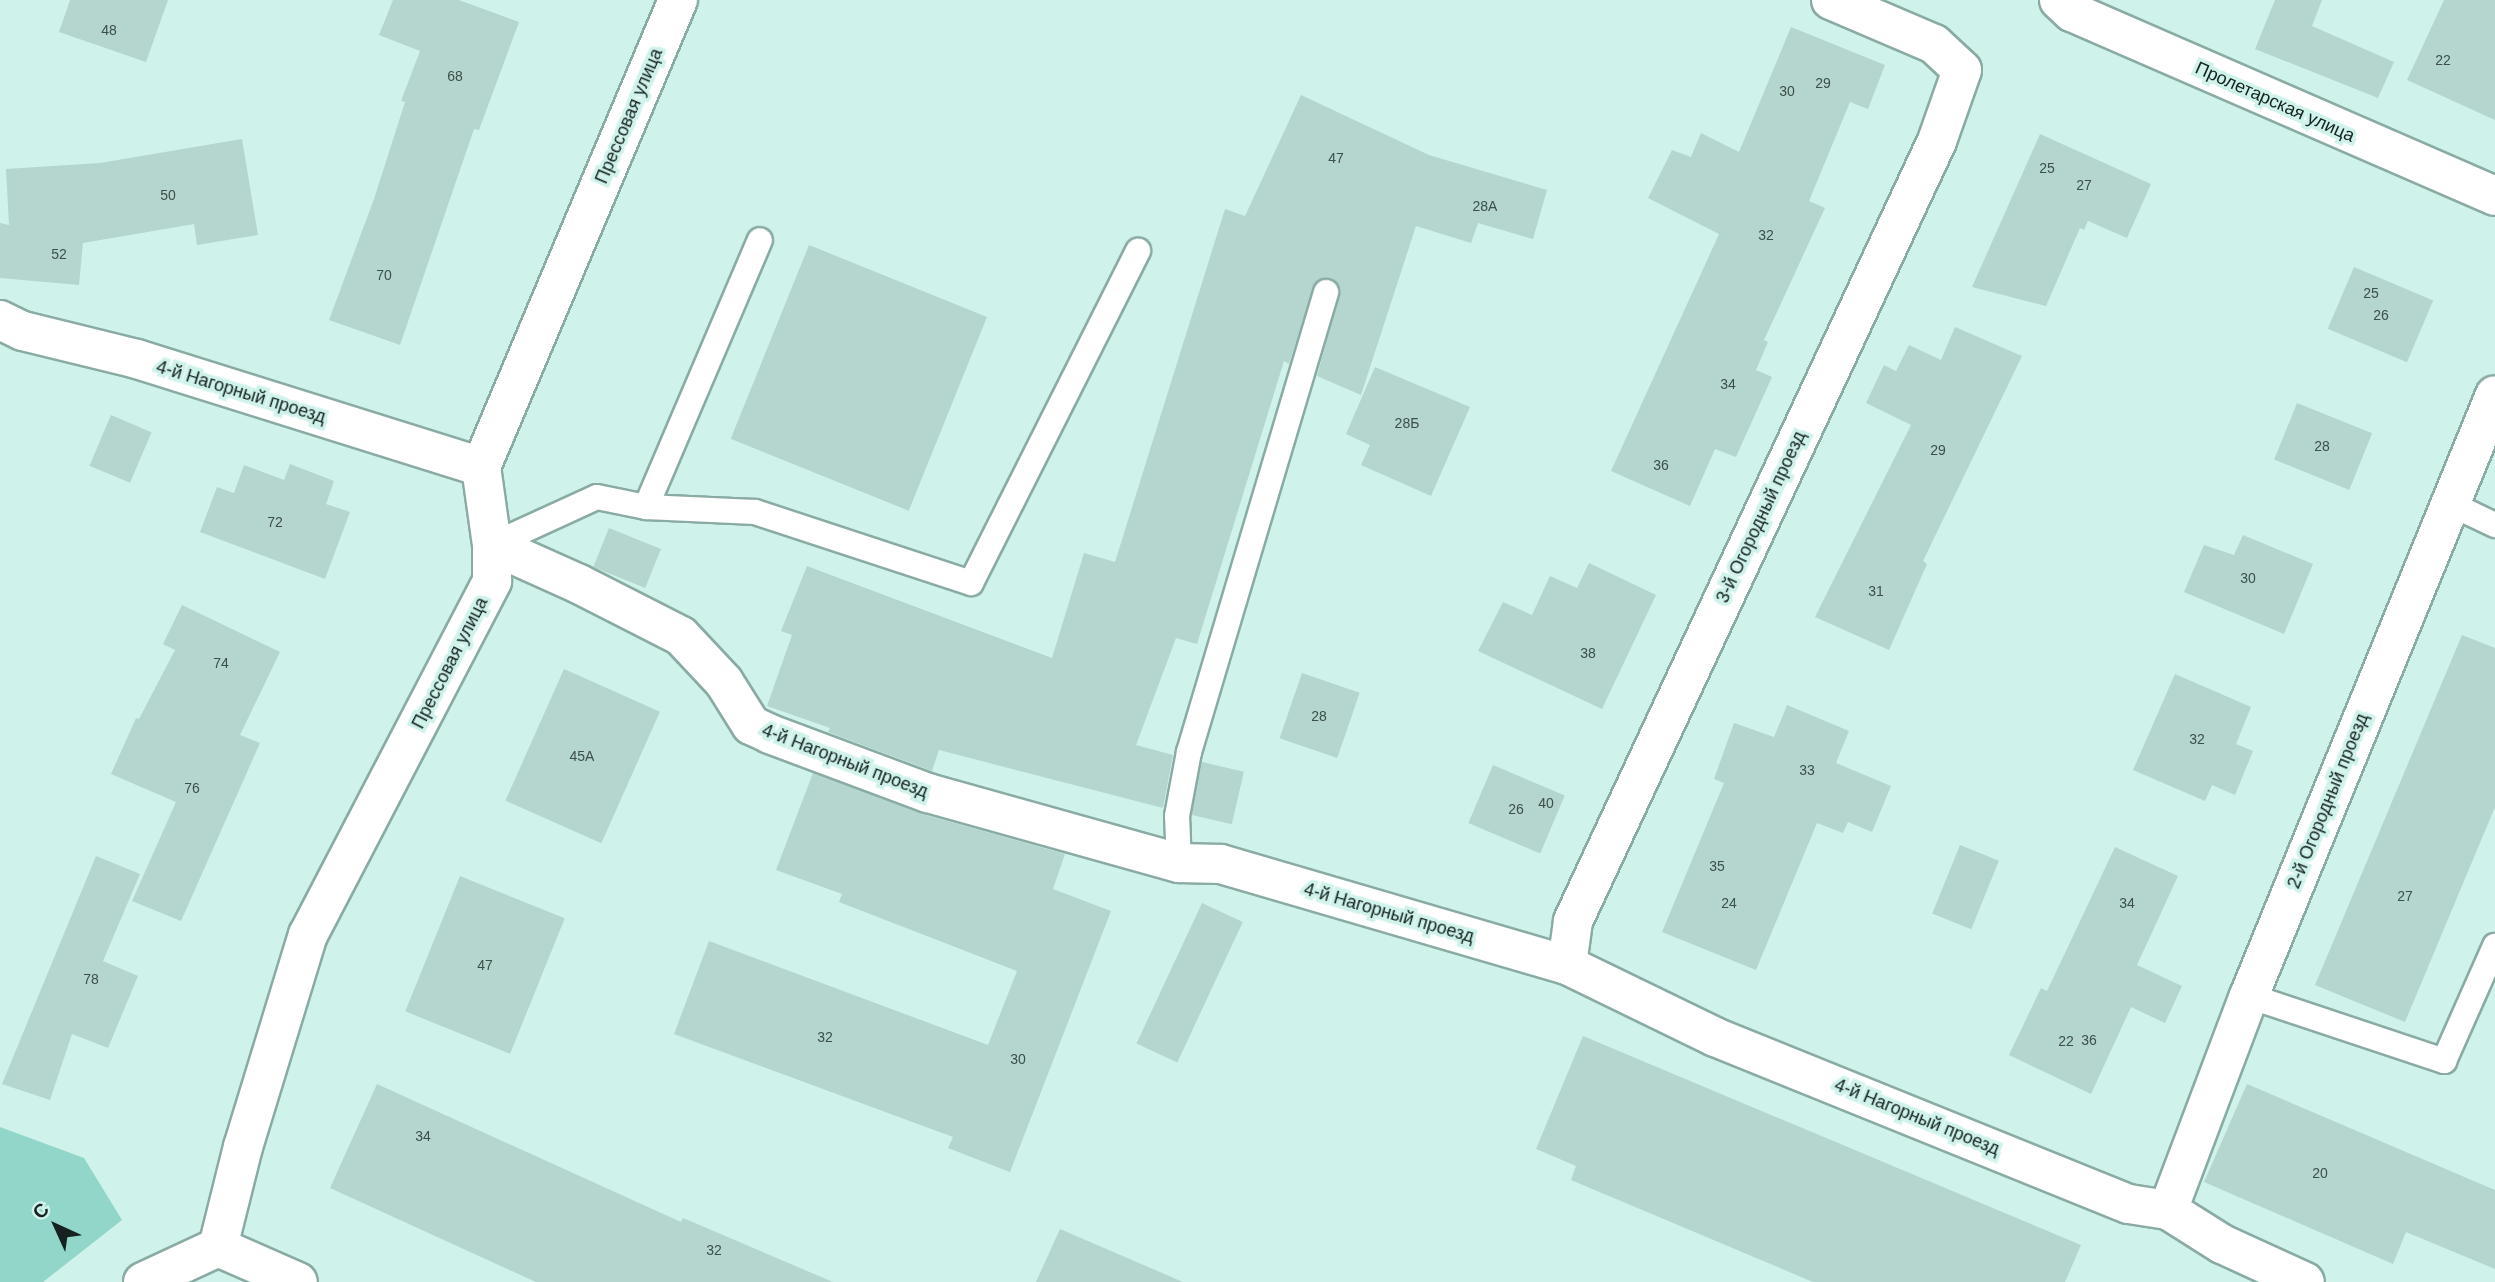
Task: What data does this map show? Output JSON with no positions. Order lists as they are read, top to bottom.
{
  "streets": {
    "street": [
      "Пролетарская улица",
      "Прессовая улица",
      "4-й Нагорный проезд",
      "3-й Огородный проезд",
      "2-й Огородный проезд"
    ]
  },
  "crossings": [
    ["Прессовая улица", "4-й Нагорный проезд"],
    ["4-й Нагорный проезд", "3-й Огородный проезд"],
    ["4-й Нагорный проезд", "2-й Огородный проезд"]
  ],
  "house_numbers": [
    "48",
    "22",
    "68",
    "29",
    "30",
    "47",
    "25",
    "27",
    "50",
    "28А",
    "32",
    "52",
    "70",
    "25",
    "26",
    "34",
    "28Б",
    "28",
    "29",
    "36",
    "72",
    "30",
    "31",
    "38",
    "74",
    "28",
    "32",
    "45А",
    "33",
    "76",
    "40",
    "26",
    "35",
    "27",
    "24",
    "34",
    "47",
    "78",
    "32",
    "36",
    "22",
    "30",
    "34",
    "20",
    "32"
  ],
  "north": "top left"
}
